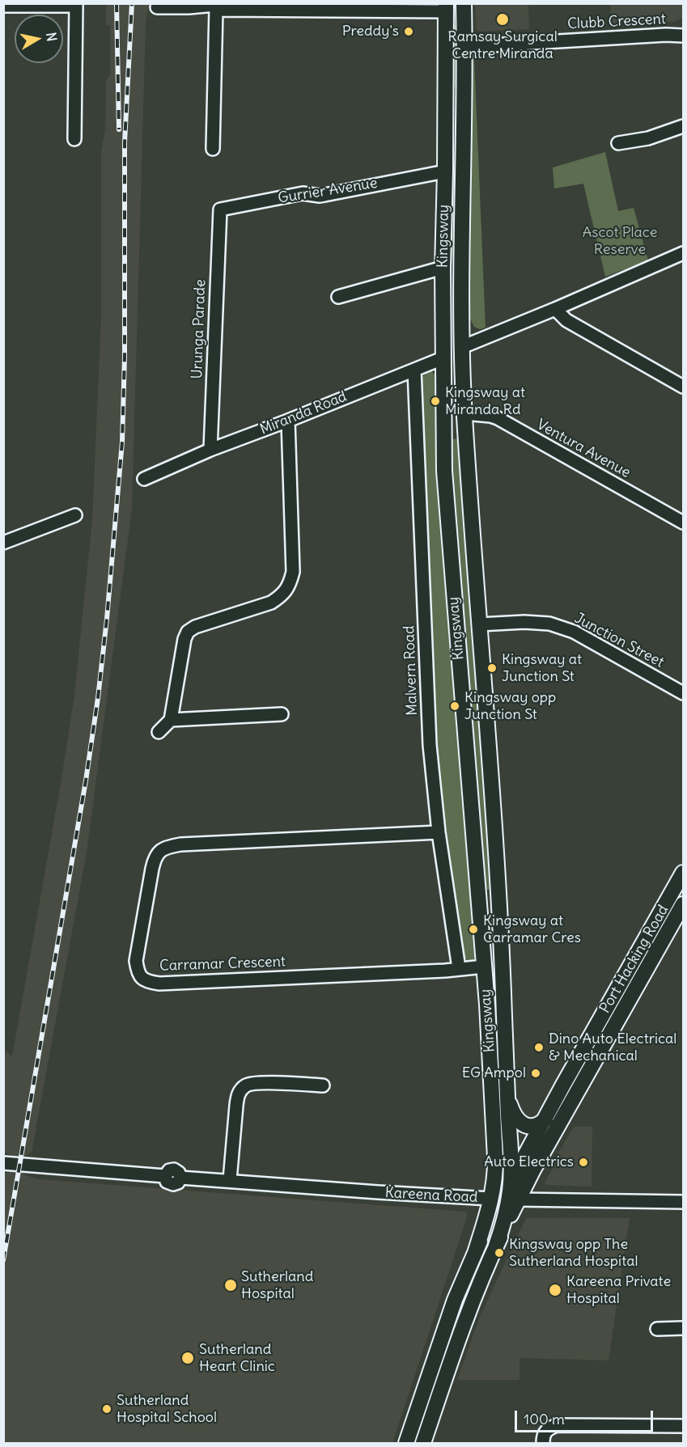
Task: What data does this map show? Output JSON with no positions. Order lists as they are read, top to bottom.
{
  "streets": {
    "main road": [
      "Gurrier Avenue",
      "Kingsway",
      "Miranda Road",
      "Port Hacking Road"
    ],
    "street": [
      "Clubb Crescent",
      "Urunga Parade",
      "Ventura Avenue",
      "Junction Street",
      "Malvern Road",
      "Carramar Crescent",
      "Kareena Road"
    ]
  },
  "crossings": [
    ["Clubb Crescent", "Kingsway"],
    ["Gurrier Avenue", "Kingsway"],
    ["Gurrier Avenue", "Urunga Parade"],
    ["Kingsway", "Miranda Road"],
    ["Kingsway", "Ventura Avenue"],
    ["Kingsway", "Junction Street"],
    ["Kingsway", "Port Hacking Road"],
    ["Kingsway", "Carramar Crescent"],
    ["Kingsway", "Kareena Road"],
    ["Urunga Parade", "Miranda Road"],
    ["Miranda Road", "Malvern Road"],
    ["Malvern Road", "Carramar Crescent"],
    ["Port Hacking Road", "Kareena Road"]
  ],
  "parks": ["Ascot Place Reserve"],
  "places": [
    "Ramsay Surgical Centre Miranda",
    "Preddy's",
    "Kingsway at Miranda Rd",
    "Kingsway at Junction St",
    "Kingsway opp Junction St",
    "Kingsway at Carramar Cres",
    "Dino Auto Electrical & Mechanical",
    "EG Ampol",
    "Auto Electrics",
    "Kingsway opp The Sutherland Hospital",
    "Sutherland Hospital",
    "Kareena Private Hospital",
    "Sutherland Heart Clinic",
    "Sutherland Hospital School"
  ],
  "scale_bar": "100 m",
  "north": "right"
}
